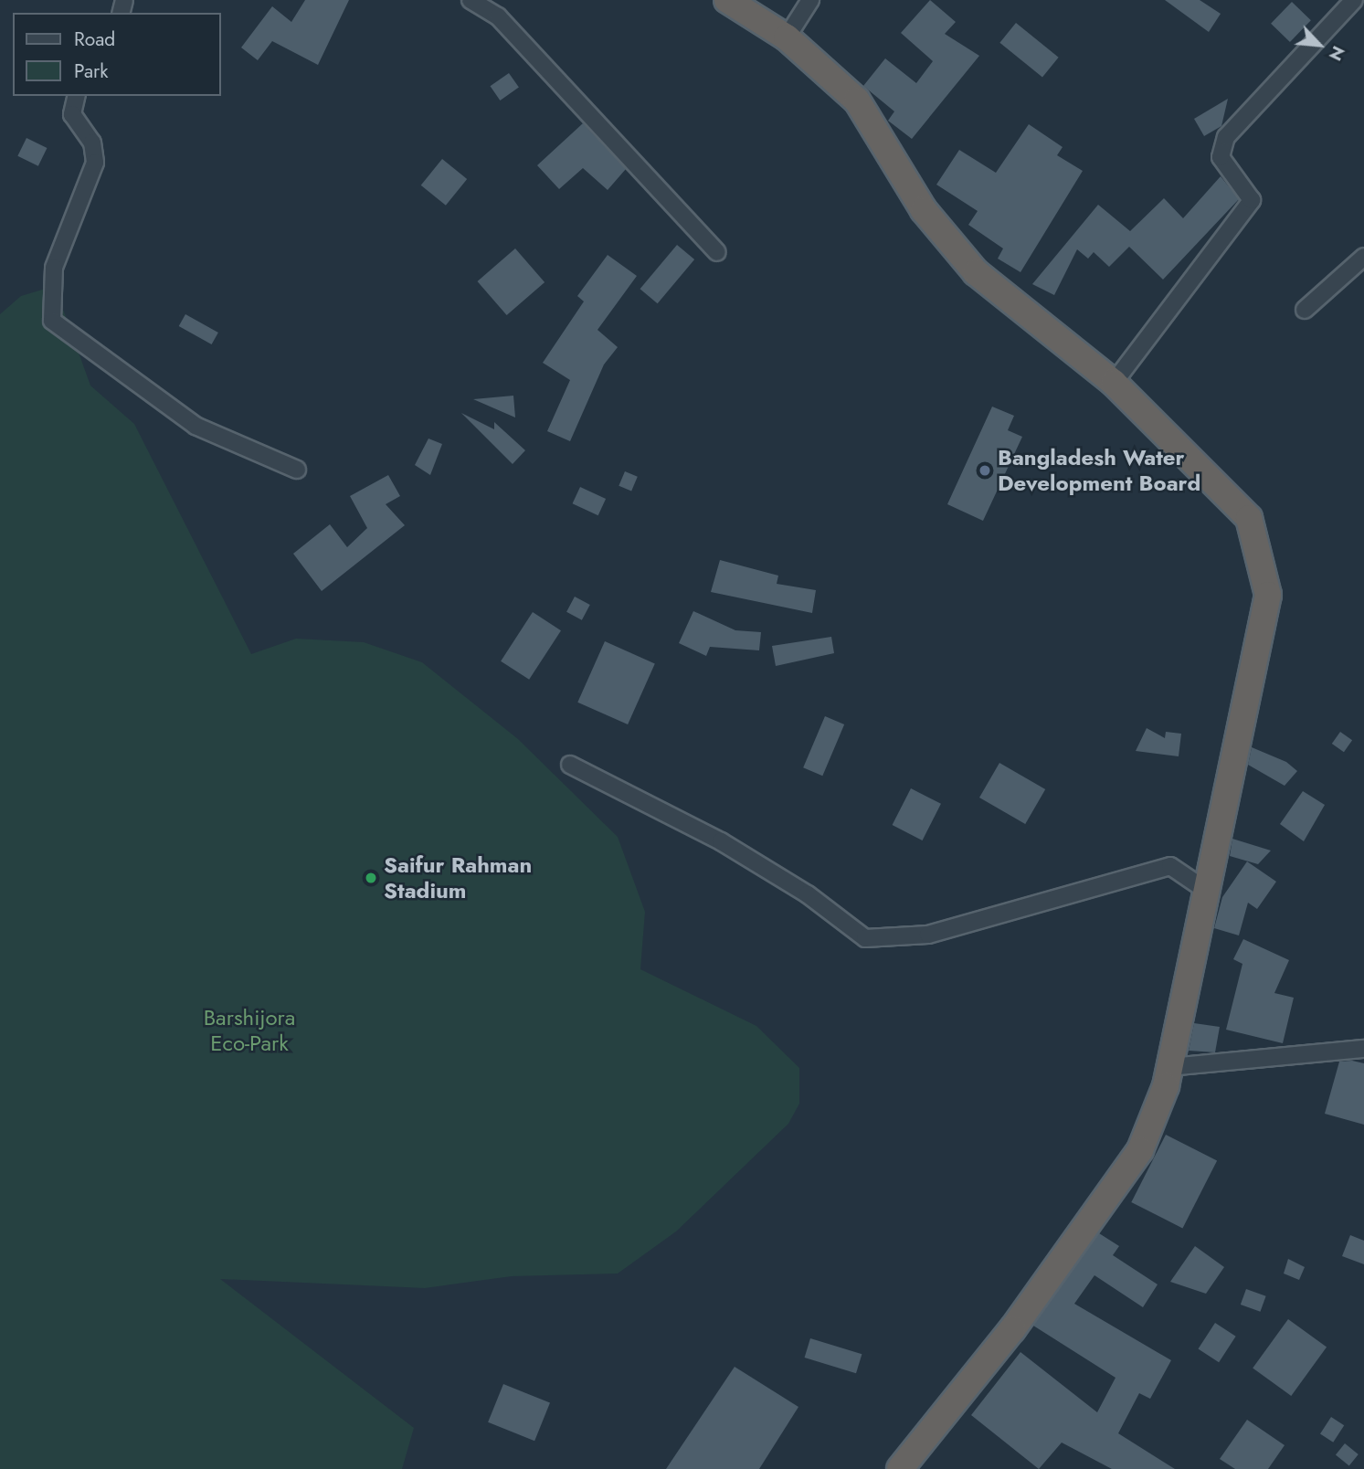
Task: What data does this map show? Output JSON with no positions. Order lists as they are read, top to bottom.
{
  "parks": ["Barshijora Eco-Park"],
  "places": ["Bangladesh Water Development Board", "Saifur Rahman Stadium"],
  "legend": ["Road", "Park"],
  "north": "bottom right"
}
